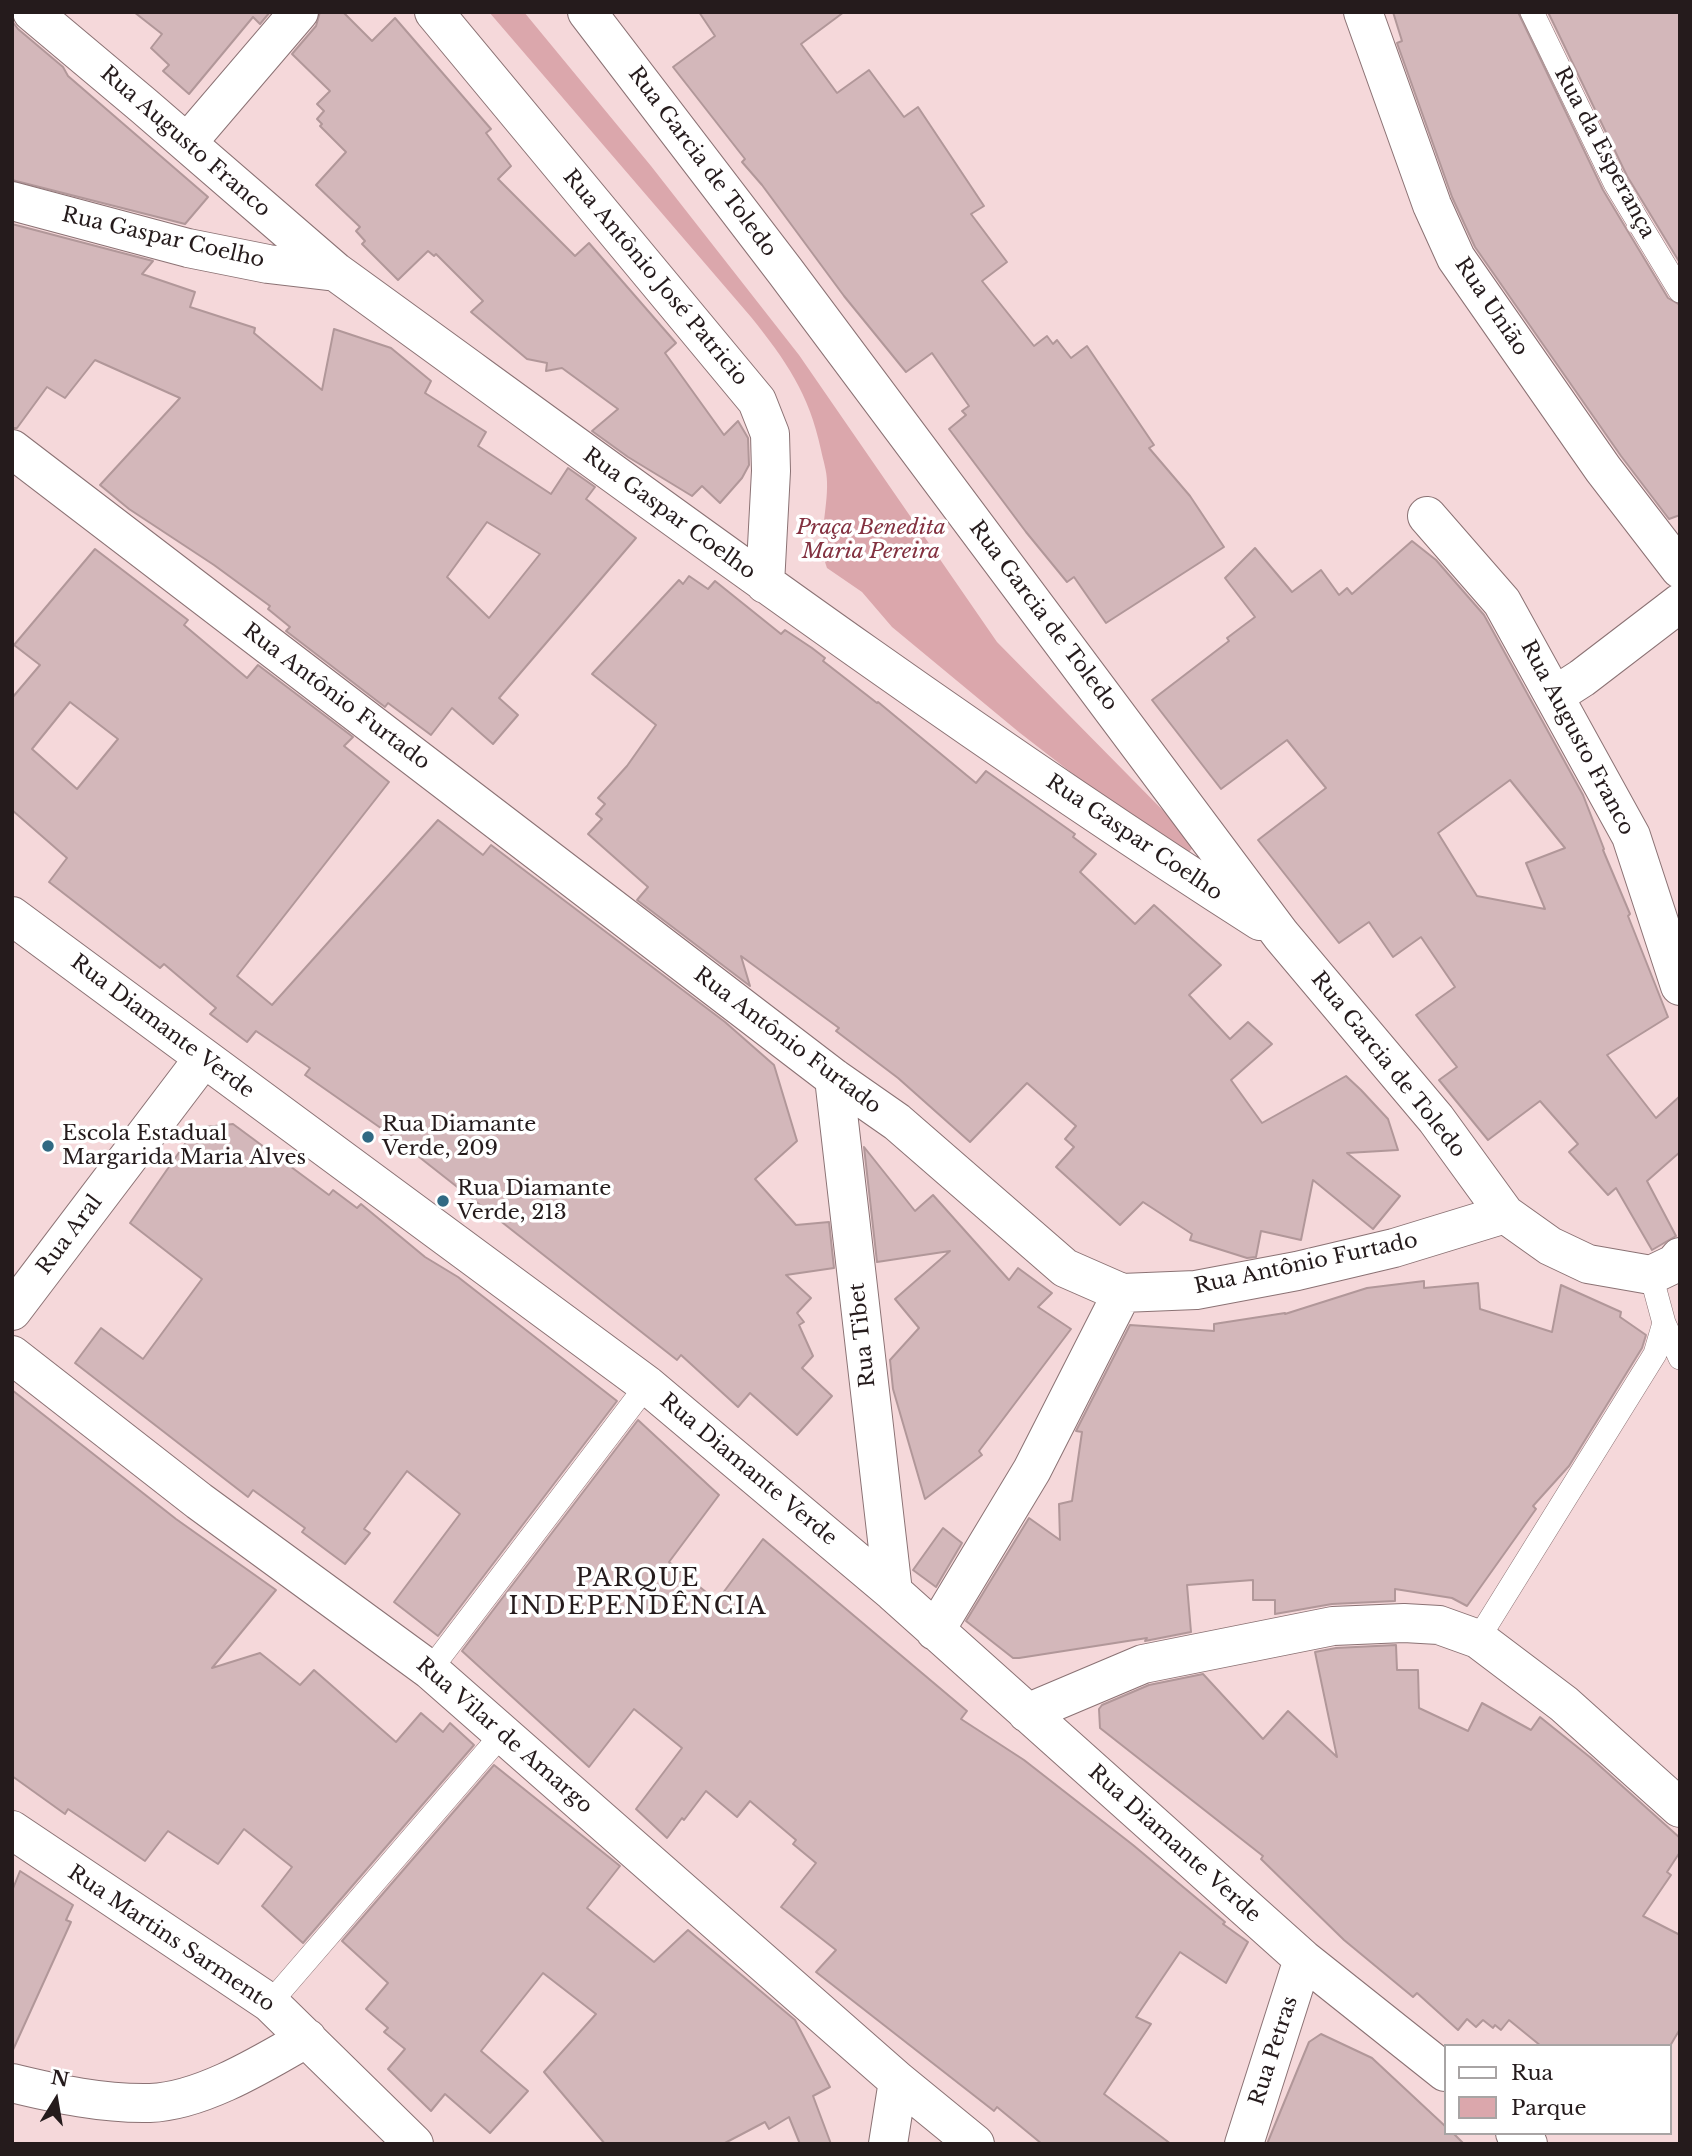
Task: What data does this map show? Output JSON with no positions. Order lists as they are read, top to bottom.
{
  "streets": {
    "street": [
      "Rua Augusto Franco",
      "Rua Garcia de Toledo",
      "Rua Gaspar Coelho",
      "Rua Antônio José Patricio",
      "Rua União",
      "Rua Antônio Furtado",
      "Rua Diamante Verde",
      "Rua Aral",
      "Rua Tibet",
      "Rua Vilar de Amargo",
      "Rua Martins Sarmento",
      "Rua Petras"
    ],
    "lane": ["Rua da Esperança"]
  },
  "crossings": [
    ["Rua Augusto Franco", "Rua Gaspar Coelho"],
    ["Rua Garcia de Toledo", "Rua Gaspar Coelho"],
    ["Rua Garcia de Toledo", "Rua Antônio Furtado"],
    ["Rua Gaspar Coelho", "Rua Antônio José Patricio"],
    ["Rua Antônio Furtado", "Rua Tibet"],
    ["Rua Diamante Verde", "Rua Aral"],
    ["Rua Diamante Verde", "Rua Tibet"],
    ["Rua Diamante Verde", "Rua Petras"]
  ],
  "districts": ["PARQUE INDEPENDÊNCIA"],
  "parks": ["Praça Benedita Maria Pereira"],
  "places": ["Rua Diamante Verde, 209", "Escola Estadual Margarida Maria Alves", "Rua Diamante Verde, 213"],
  "legend": ["Rua", "Parque"],
  "north": "top"
}
